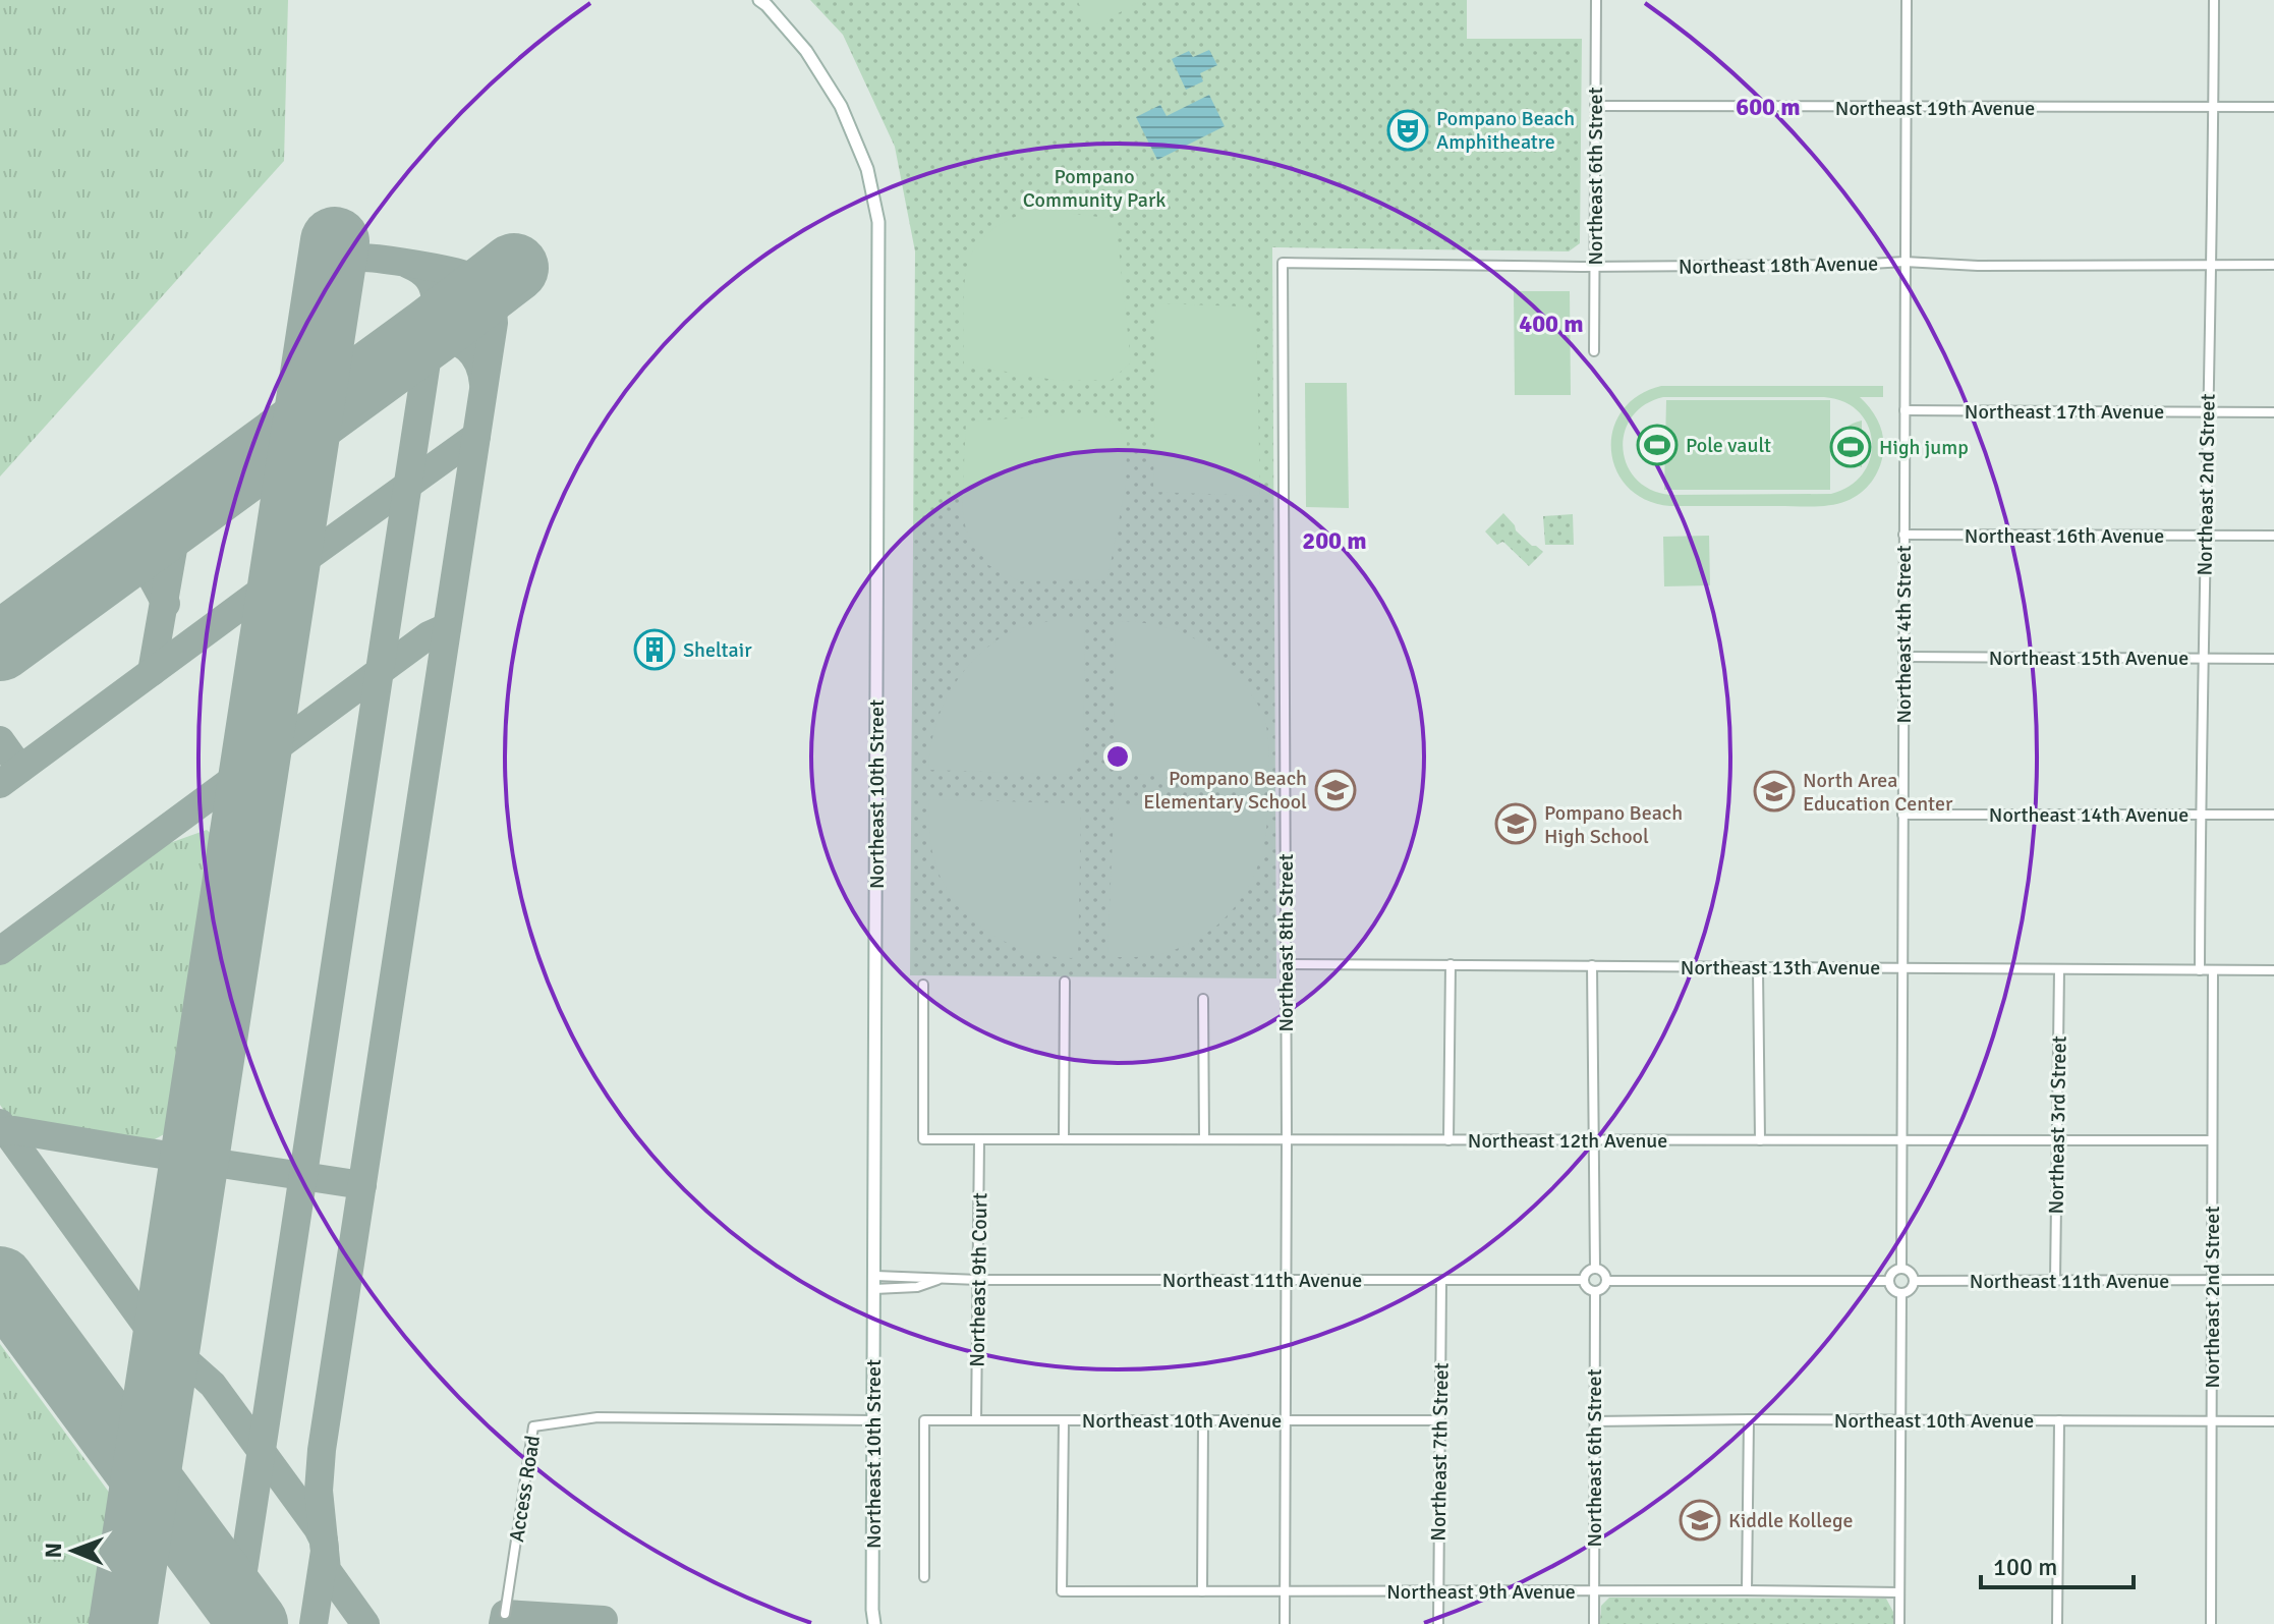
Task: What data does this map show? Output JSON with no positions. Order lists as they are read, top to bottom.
{
  "streets": {
    "street": [
      "Northeast 19th Avenue",
      "Northeast 6th Street",
      "Northeast 18th Avenue",
      "Northeast 17th Avenue",
      "Northeast 2nd Street",
      "Northeast 16th Avenue",
      "Northeast 4th Street",
      "Northeast 15th Avenue",
      "Northeast 10th Street",
      "Northeast 14th Avenue",
      "Northeast 8th Street",
      "Northeast 13th Avenue",
      "Northeast 3rd Street",
      "Northeast 12th Avenue",
      "Northeast 9th Court",
      "Northeast 11th Avenue",
      "Northeast 10th Avenue",
      "Northeast 7th Street",
      "Access Road",
      "Northeast 9th Avenue"
    ]
  },
  "crossings": [
    ["Northeast 19th Avenue", "Northeast 6th Street"],
    ["Northeast 19th Avenue", "Northeast 2nd Street"],
    ["Northeast 19th Avenue", "Northeast 4th Street"],
    ["Northeast 6th Street", "Northeast 18th Avenue"],
    ["Northeast 6th Street", "Northeast 11th Avenue"],
    ["Northeast 6th Street", "Northeast 10th Avenue"],
    ["Northeast 6th Street", "Northeast 9th Avenue"],
    ["Northeast 18th Avenue", "Northeast 2nd Street"],
    ["Northeast 18th Avenue", "Northeast 4th Street"],
    ["Northeast 18th Avenue", "Northeast 8th Street"],
    ["Northeast 17th Avenue", "Northeast 2nd Street"],
    ["Northeast 17th Avenue", "Northeast 4th Street"],
    ["Northeast 2nd Street", "Northeast 16th Avenue"],
    ["Northeast 2nd Street", "Northeast 15th Avenue"],
    ["Northeast 2nd Street", "Northeast 14th Avenue"],
    ["Northeast 2nd Street", "Northeast 13th Avenue"],
    ["Northeast 2nd Street", "Northeast 12th Avenue"],
    ["Northeast 2nd Street", "Northeast 11th Avenue"],
    ["Northeast 2nd Street", "Northeast 10th Avenue"],
    ["Northeast 16th Avenue", "Northeast 4th Street"],
    ["Northeast 4th Street", "Northeast 15th Avenue"],
    ["Northeast 4th Street", "Northeast 14th Avenue"],
    ["Northeast 4th Street", "Northeast 13th Avenue"],
    ["Northeast 4th Street", "Northeast 12th Avenue"],
    ["Northeast 4th Street", "Northeast 11th Avenue"],
    ["Northeast 10th Street", "Northeast 11th Avenue"],
    ["Northeast 10th Street", "Access Road"],
    ["Northeast 8th Street", "Northeast 13th Avenue"],
    ["Northeast 8th Street", "Northeast 12th Avenue"],
    ["Northeast 8th Street", "Northeast 11th Avenue"],
    ["Northeast 8th Street", "Northeast 10th Avenue"],
    ["Northeast 8th Street", "Northeast 9th Avenue"],
    ["Northeast 13th Avenue", "Northeast 3rd Street"],
    ["Northeast 3rd Street", "Northeast 12th Avenue"],
    ["Northeast 3rd Street", "Northeast 11th Avenue"],
    ["Northeast 12th Avenue", "Northeast 9th Court"],
    ["Northeast 9th Court", "Northeast 11th Avenue"],
    ["Northeast 9th Court", "Northeast 10th Avenue"],
    ["Northeast 11th Avenue", "Northeast 7th Street"],
    ["Northeast 10th Avenue", "Northeast 7th Street"],
    ["Northeast 10th Avenue", "Northeast 9th Avenue"],
    ["Northeast 7th Street", "Northeast 9th Avenue"]
  ],
  "parks": ["Pompano Community Park"],
  "places": {
    "theatre": ["Pompano Beach Amphitheatre"],
    "sports": ["Pole vault", "High jump"],
    "building": ["Sheltair"],
    "school or university": [
      "Pompano Beach Elementary School",
      "North Area Education Center",
      "Pompano Beach High School",
      "Kiddle Kollege"
    ]
  },
  "scale_bar": "100 m",
  "north": "left",
  "rings": ["600 m", "400 m", "200 m"]
}
